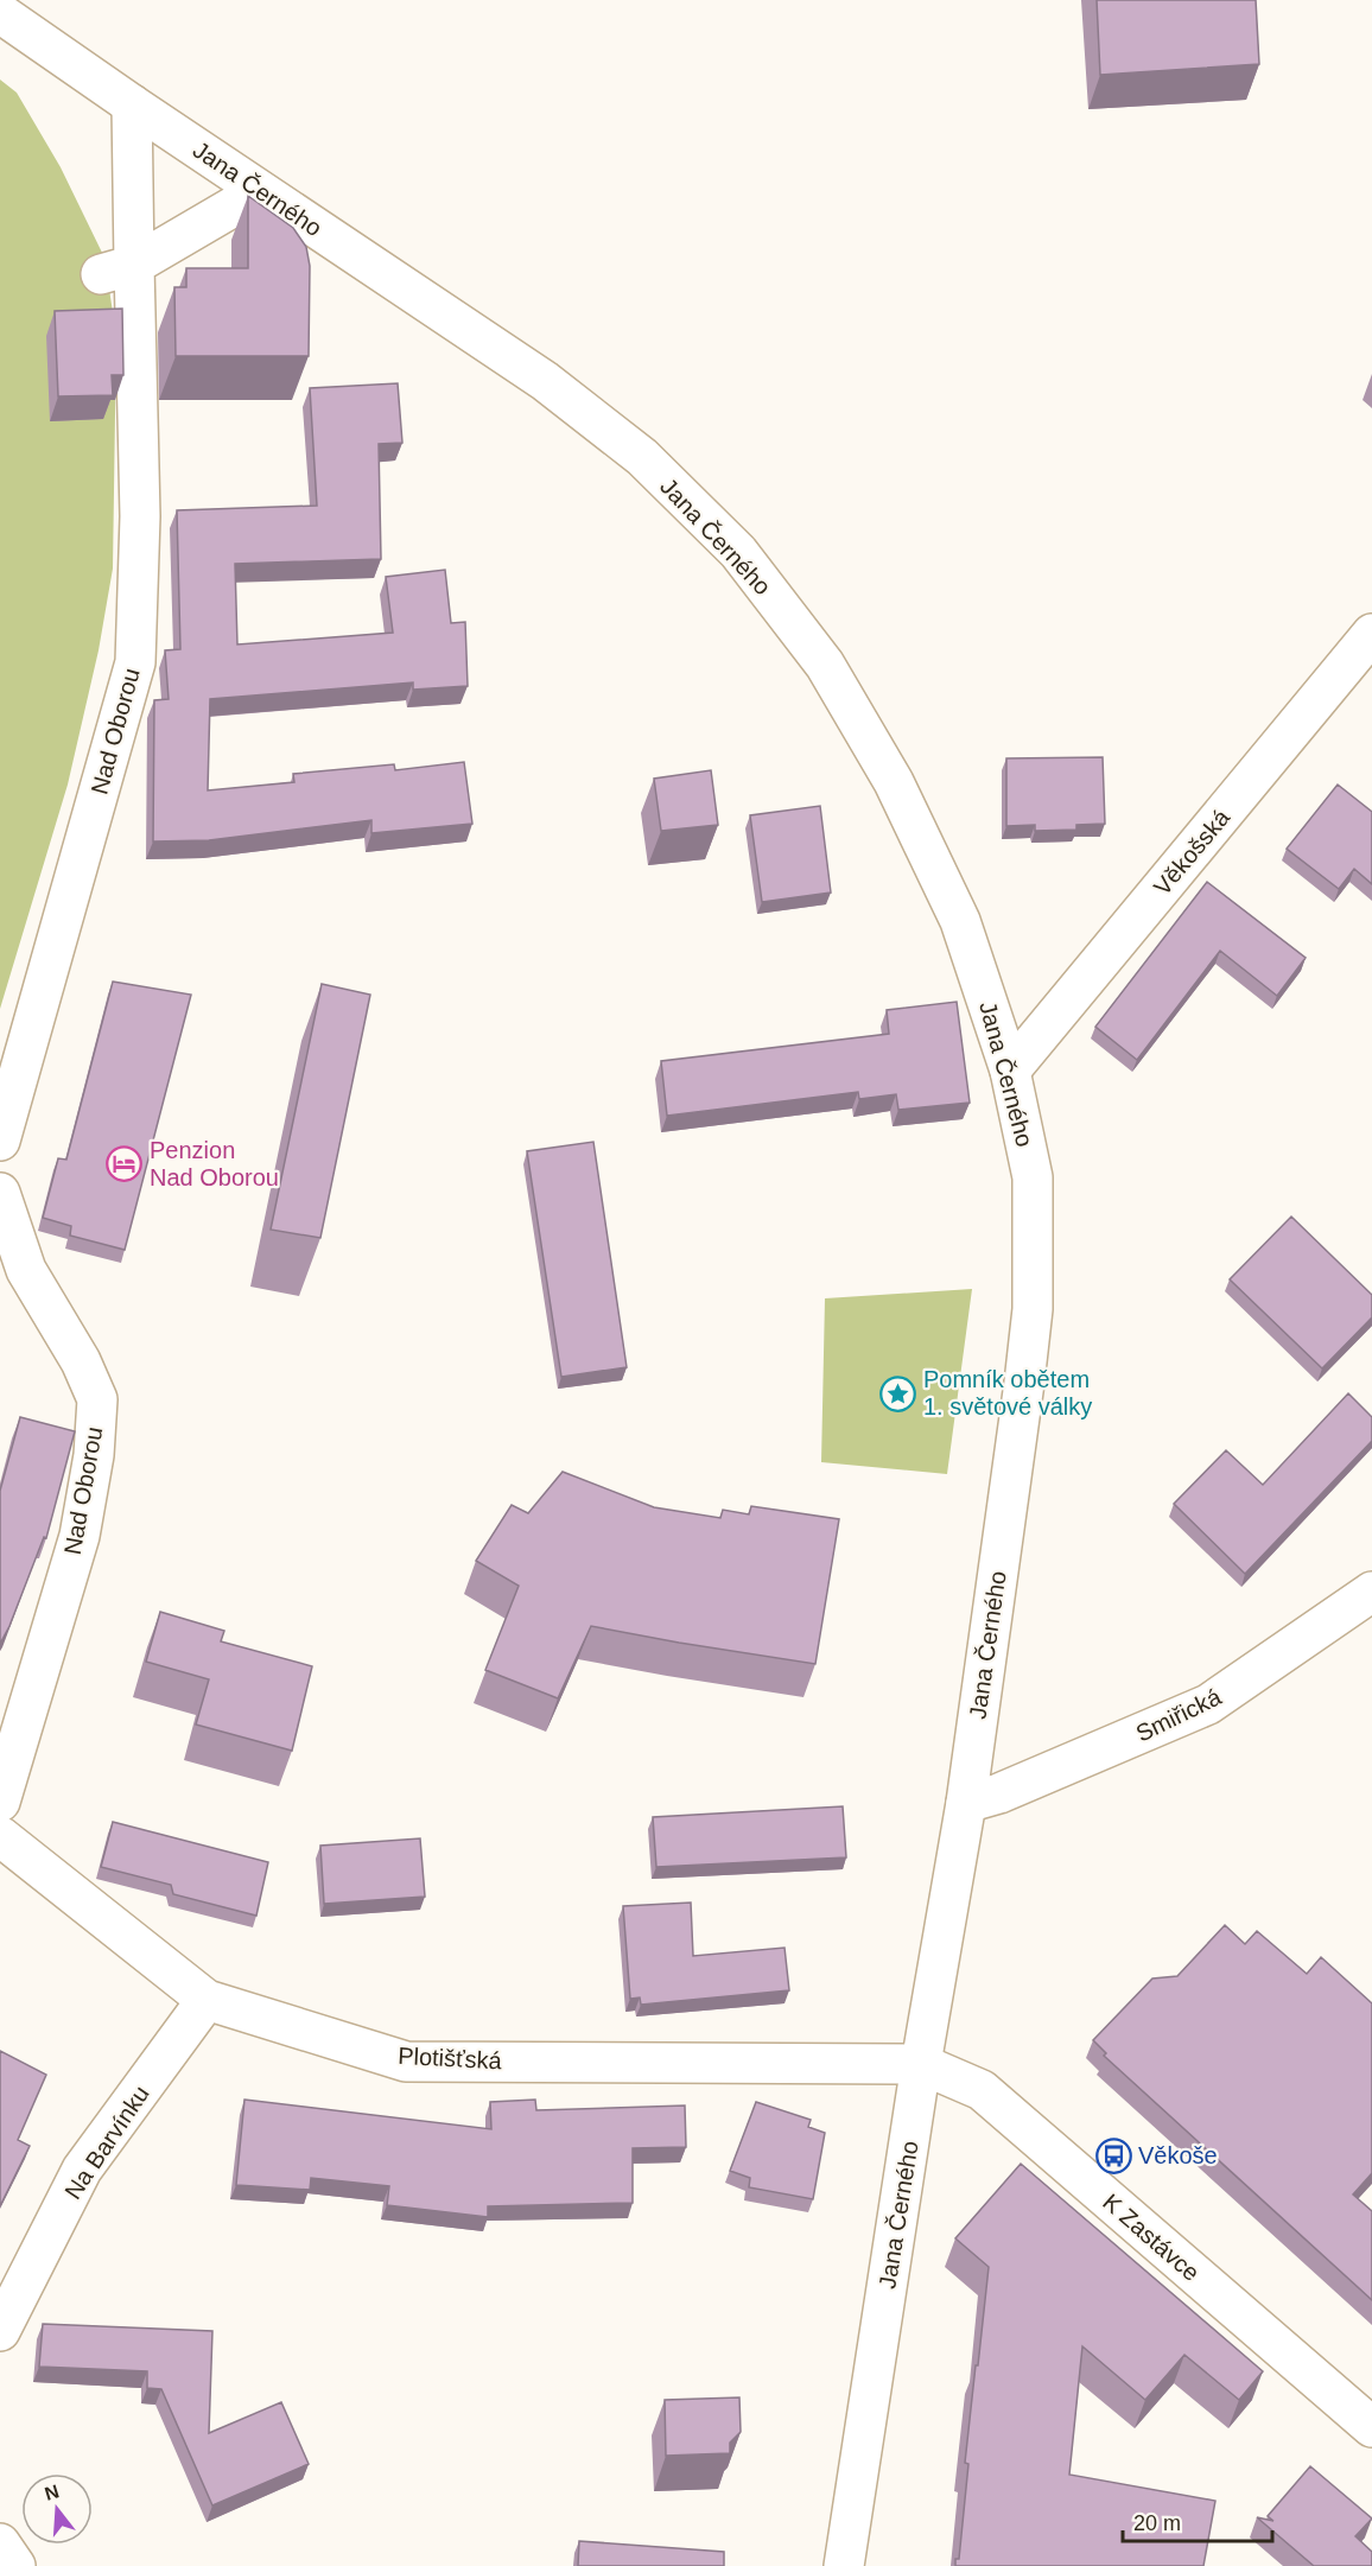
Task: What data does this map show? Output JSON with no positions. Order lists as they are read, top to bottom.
{
  "streets": {
    "street": [
      "Jana Černého",
      "Nad Oborou",
      "Věkošská",
      "Smiřická",
      "Plotišťská",
      "Na Barvínku",
      "K Zastávce"
    ]
  },
  "crossings": [
    ["Jana Černého", "Nad Oborou"],
    ["Jana Černého", "Věkošská"],
    ["Jana Černého", "Smiřická"],
    ["Jana Černého", "Plotišťská"],
    ["Jana Černého", "K Zastávce"],
    ["Plotišťská", "Na Barvínku"],
    ["Plotišťská", "K Zastávce"]
  ],
  "places": {
    "hotel": ["Penzion Nad Oborou"],
    "place": ["Pomník obětem 1. světové války"],
    "bus stop": ["Věkoše"]
  },
  "scale_bar": "20 m",
  "north": "top"
}
